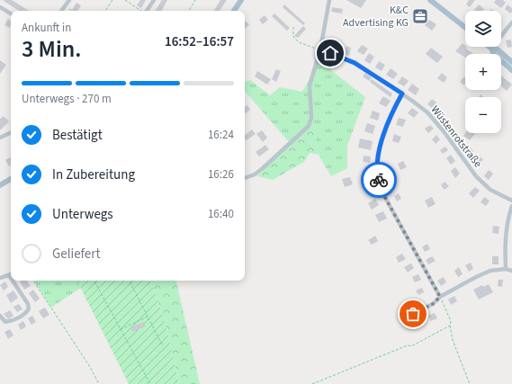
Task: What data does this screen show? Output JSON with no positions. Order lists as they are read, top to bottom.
{
  "streets": {
    "street": ["Wüstenrotstraße"]
  },
  "places": {
    "office": ["K&C Advertising KG"]
  },
  "page": {
    "map_buttons": ["+", "−"],
    "heading": ["3 Min.", "Ankunft in", "16:52–16:57"],
    "bar": "Unterwegs · 270 m",
    "list": [
      ["Bestätigt", "16:24"],
      ["In Zubereitung", "16:26"],
      ["Unterwegs", "16:40"],
      "Geliefert"
    ]
  }
}
